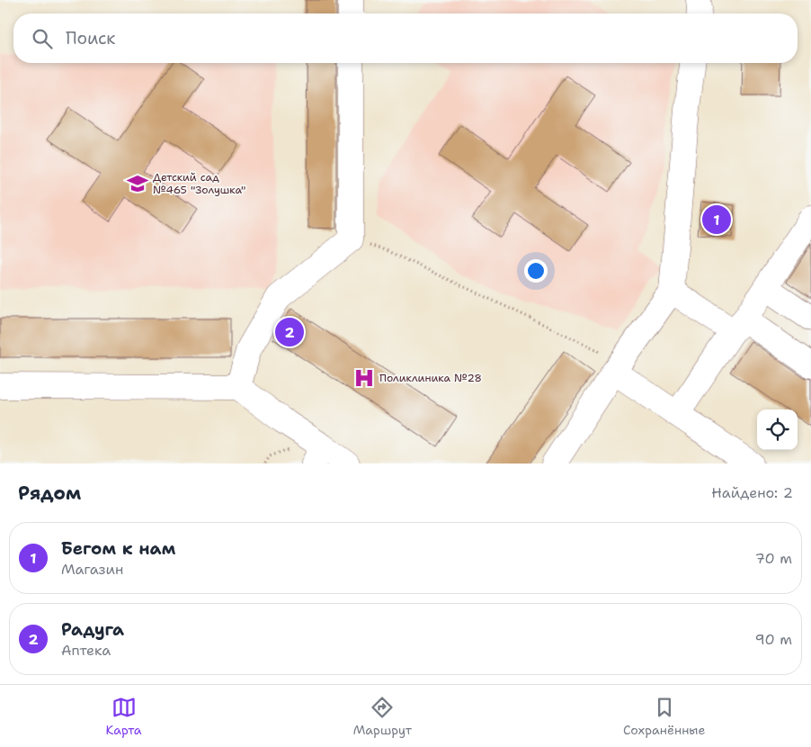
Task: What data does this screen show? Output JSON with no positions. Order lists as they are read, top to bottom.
{
  "places": {
    "school or university": ["Детский сад №465 \"Золушка\""],
    "hospital": ["Поликлиника №28"]
  },
  "page": {
    "search": "Поиск",
    "pins": ["1", "2"],
    "heading": ["Рядом", "Найдено: 2"],
    "list": [
      {
        "mark": "1",
        "name": "Бегом к нам",
        "note": "Магазин",
        "value": "70 m"
      },
      {
        "mark": "2",
        "name": "Радуга",
        "note": "Аптека",
        "value": "90 m"
      }
    ],
    "nav": ["Карта", "Маршрут", "Сохранённые"]
  }
}
